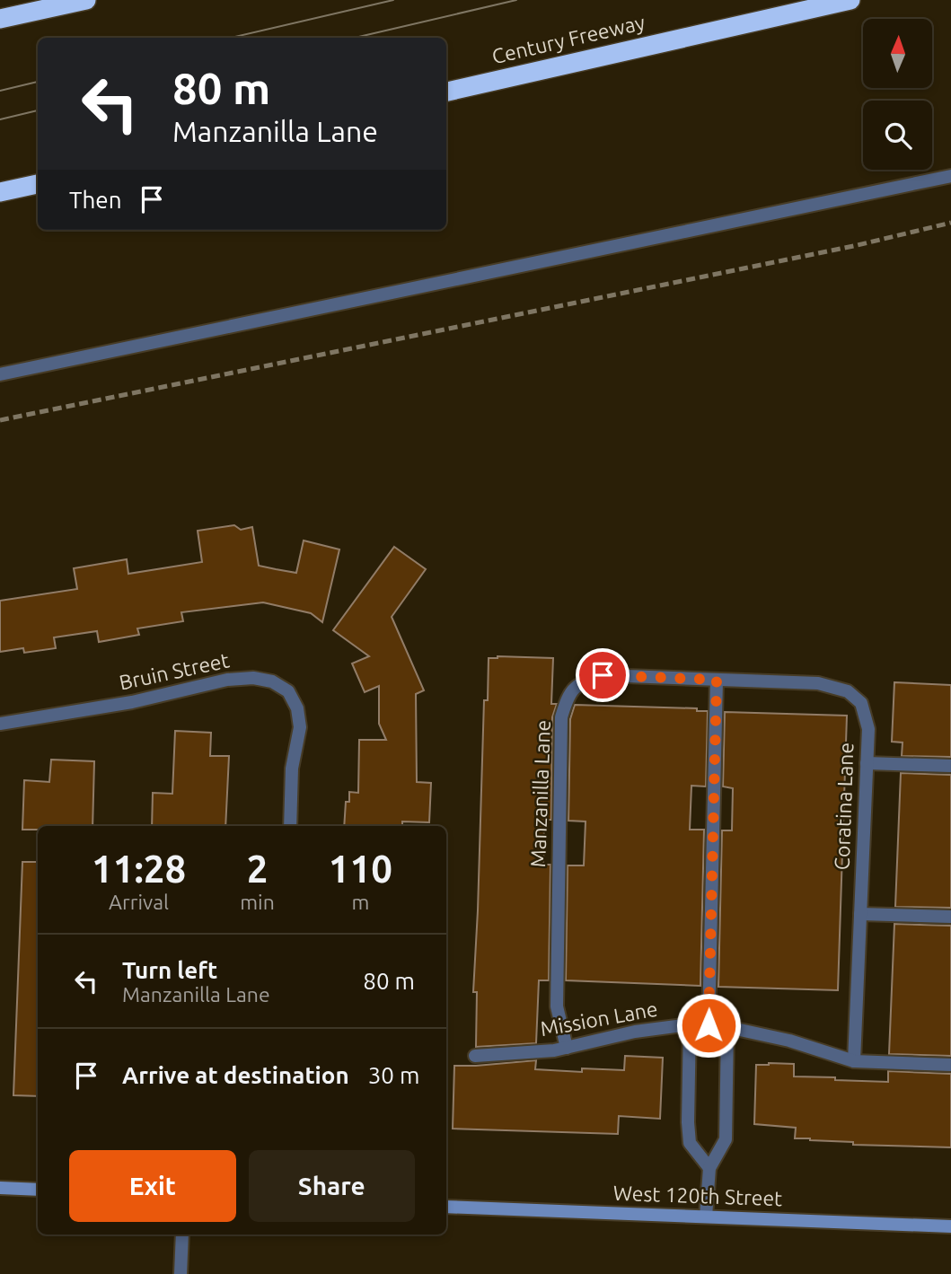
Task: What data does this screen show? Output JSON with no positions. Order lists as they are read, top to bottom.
{
  "streets": {
    "highway": ["Century Freeway"],
    "street": [
      "Bruin Street",
      "Manzanilla Lane",
      "Coratina Lane",
      "Mission Lane",
      "West 120th Street"
    ]
  },
  "crossings": [
    ["Manzanilla Lane", "Coratina Lane"],
    ["Manzanilla Lane", "Mission Lane"],
    ["Coratina Lane", "Mission Lane"]
  ],
  "north": "top",
  "page": {
    "turn": ["80 m", "Manzanilla Lane"],
    "then": "Then",
    "eta": [
      "11:28",
      "Arrival",
      "2",
      "min",
      "110",
      "m"
    ],
    "list": [
      {
        "name": "Turn left",
        "note": "Manzanilla Lane",
        "value": "80 m"
      },
      {
        "name": "Arrive at destination",
        "value": "30 m"
      }
    ],
    "buttons": ["Exit", "Share"]
  }
}
